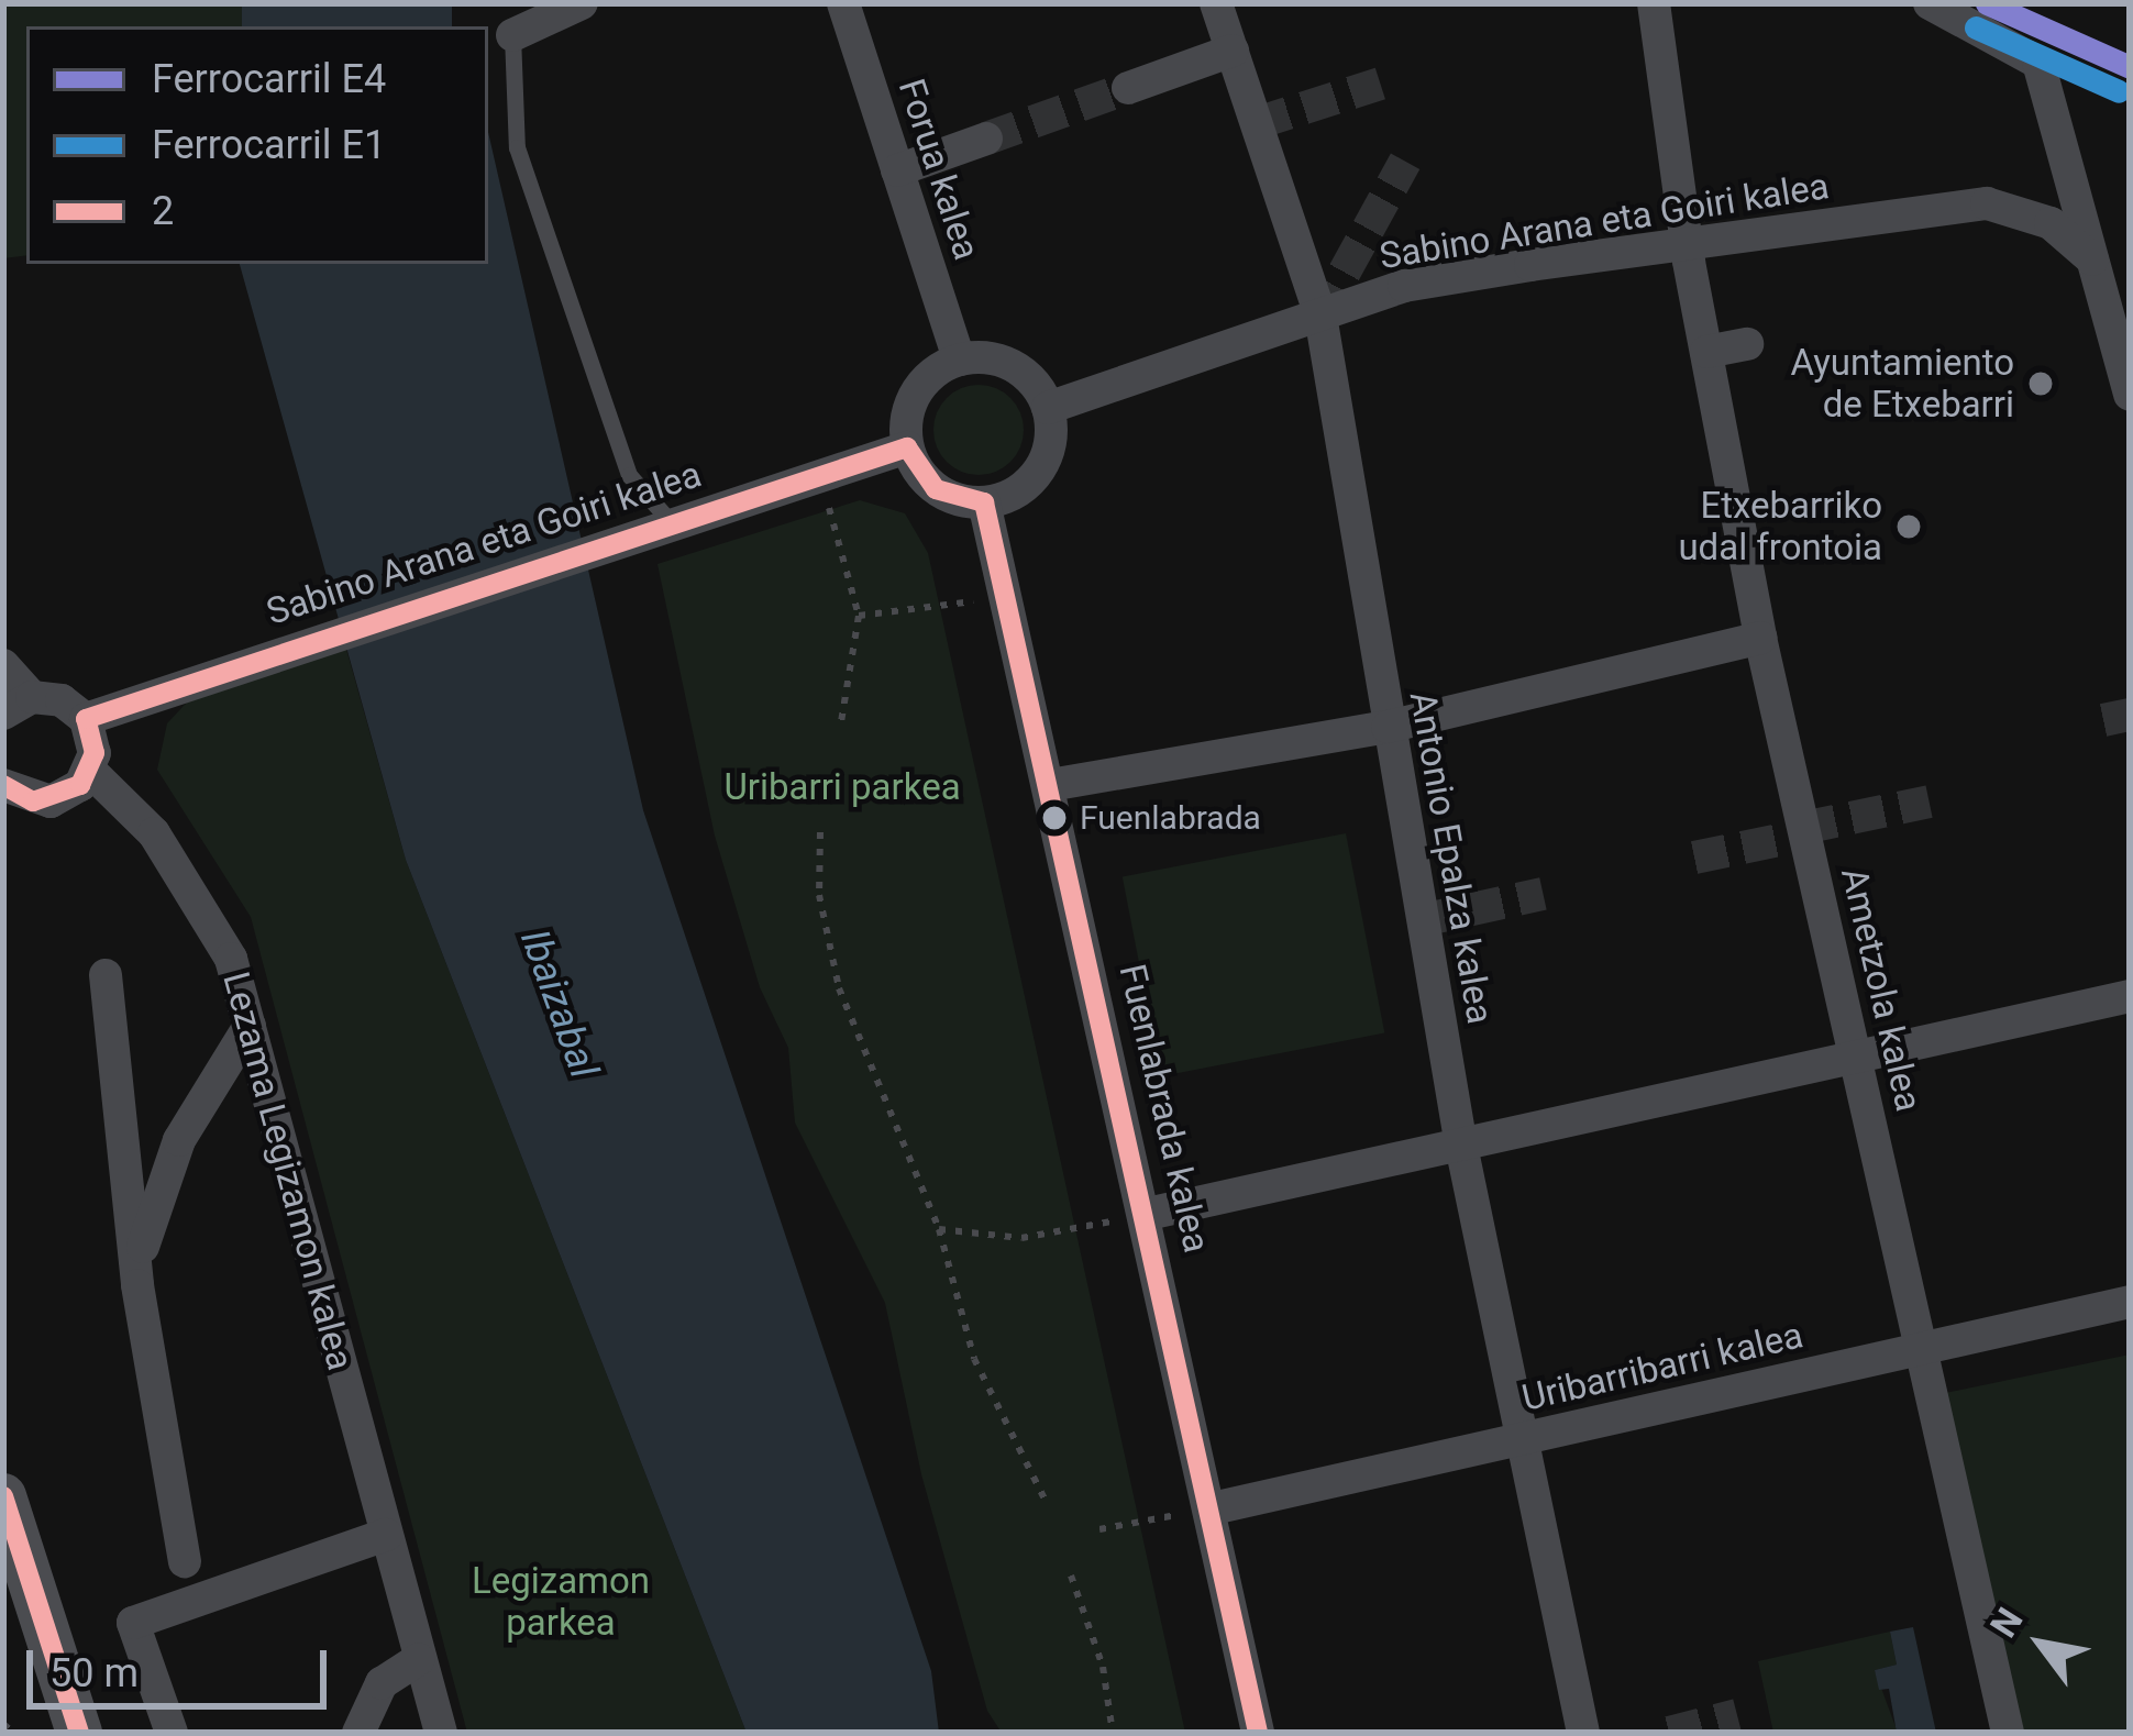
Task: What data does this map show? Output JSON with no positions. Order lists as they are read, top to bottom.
{
  "streets": {
    "street": [
      "Forua kalea",
      "Sabino Arana eta Goiri kalea",
      "Antonio Epalza kalea",
      "Ametzola kalea",
      "Fuenlabrada kalea",
      "Lezama Legizamon kalea",
      "Uribarribarri kalea"
    ]
  },
  "crossings": [
    ["Forua kalea", "Sabino Arana eta Goiri kalea"],
    ["Forua kalea", "Fuenlabrada kalea"],
    ["Sabino Arana eta Goiri kalea", "Antonio Epalza kalea"],
    ["Sabino Arana eta Goiri kalea", "Ametzola kalea"],
    ["Sabino Arana eta Goiri kalea", "Fuenlabrada kalea"],
    ["Antonio Epalza kalea", "Uribarribarri kalea"],
    ["Ametzola kalea", "Uribarribarri kalea"],
    ["Fuenlabrada kalea", "Uribarribarri kalea"]
  ],
  "water": ["Ibaizabal"],
  "parks": ["Uribarri parkea", "Legizamon parkea"],
  "places": ["Ayuntamiento de Etxebarri", "Etxebarriko udal frontoia", "Fuenlabrada"],
  "lines": ["rail line E4", "rail line E1", "transit line 2"],
  "legend": ["Ferrocarril E4", "Ferrocarril E1", "2"],
  "scale_bar": "50 m",
  "north": "top left"
}
